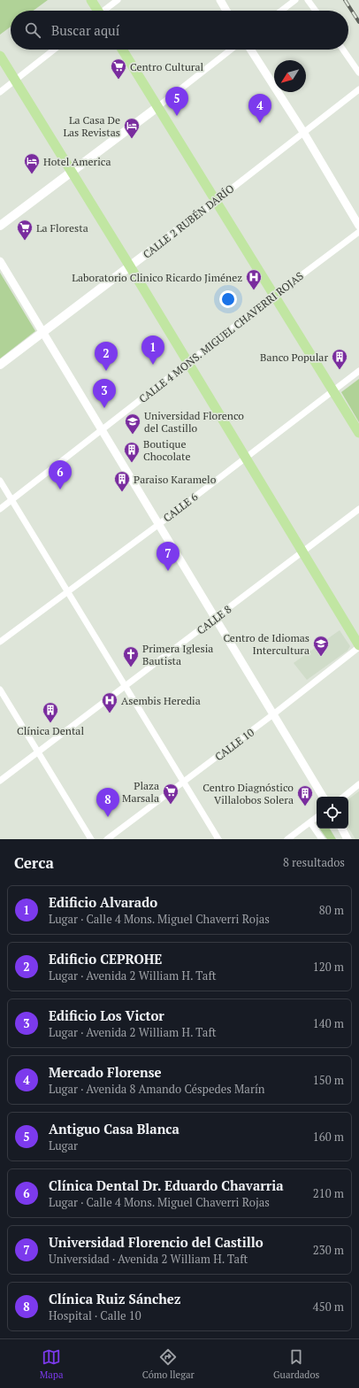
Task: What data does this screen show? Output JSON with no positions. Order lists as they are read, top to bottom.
{
  "streets": {
    "main road": ["CALLE 2 RUBÉN DARÍO"],
    "street": [
      "CALLE 4 MONS. MIGUEL CHAVERRI ROJAS",
      "CALLE 6",
      "CALLE 8",
      "CALLE 10"
    ]
  },
  "places": {
    "supermarket": ["Centro Cultural", "La Floresta", "Plaza Marsala"],
    "hotel": ["La Casa De Las Revistas", "Hotel America"],
    "hospital": ["Laboratorio Clinico Ricardo Jiménez", "Asembis Heredia"],
    "building": [
      "Banco Popular",
      "Boutique Chocolate",
      "Paraiso Karamelo",
      "Clínica Dental",
      "Centro Diagnóstico Villalobos Solera"
    ],
    "school or university": ["Universidad Florenco del Castillo", "Centro de Idiomas Intercultura"],
    "church": ["Primera Iglesia Bautista"]
  },
  "north": "bottom left",
  "page": {
    "search": "Buscar aquí",
    "pins": [
      "5",
      "4",
      "1",
      "2",
      "3",
      "6",
      "7",
      "8"
    ],
    "heading": ["Cerca", "8 resultados"],
    "list": [
      {
        "mark": "1",
        "name": "Edificio Alvarado",
        "note": "Lugar · Calle 4 Mons. Miguel Chaverri Rojas",
        "value": "80 m"
      },
      {
        "mark": "2",
        "name": "Edificio CEPROHE",
        "note": "Lugar · Avenida 2 William H. Taft",
        "value": "120 m"
      },
      {
        "mark": "3",
        "name": "Edificio Los Victor",
        "note": "Lugar · Avenida 2 William H. Taft",
        "value": "140 m"
      },
      {
        "mark": "4",
        "name": "Mercado Florense",
        "note": "Lugar · Avenida 8 Amando Céspedes Marín",
        "value": "150 m"
      },
      {
        "mark": "5",
        "name": "Antiguo Casa Blanca",
        "note": "Lugar",
        "value": "160 m"
      },
      {
        "mark": "6",
        "name": "Clínica Dental Dr. Eduardo Chavarria",
        "note": "Lugar · Calle 4 Mons. Miguel Chaverri Rojas",
        "value": "210 m"
      },
      {
        "mark": "7",
        "name": "Universidad Florencio del Castillo",
        "note": "Universidad · Avenida 2 William H. Taft",
        "value": "230 m"
      },
      {
        "mark": "8",
        "name": "Clínica Ruiz Sánchez",
        "note": "Hospital · Calle 10",
        "value": "450 m"
      }
    ],
    "nav": ["Mapa", "Cómo llegar", "Guardados"]
  }
}
